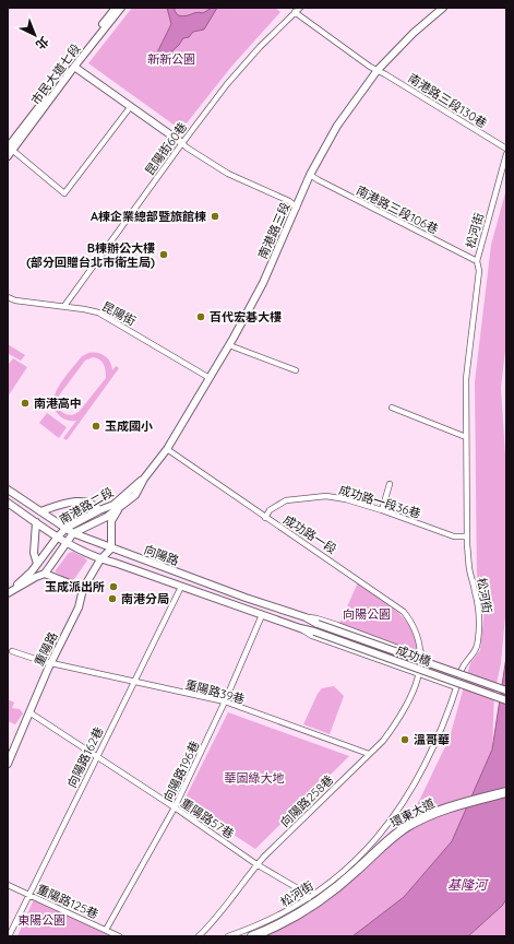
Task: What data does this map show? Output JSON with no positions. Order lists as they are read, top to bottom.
{
  "streets": {
    "highway": ["環東大道"],
    "main road": [
      "市民大道七段",
      "南港路三段",
      "南港路二段",
      "向陽路",
      "重陽路",
      "成功橋"
    ],
    "street": [
      "南港路三段130巷",
      "昆陽街60巷",
      "南港路三段106巷",
      "松河街",
      "昆陽街",
      "成功路一段36巷",
      "成功路一段",
      "重陽路39巷",
      "向陽路162巷",
      "向陽路196巷",
      "向陽路258巷",
      "重陽路57巷",
      "重陽路125巷"
    ]
  },
  "crossings": [
    ["南港路三段130巷", "昆陽街60巷"],
    ["南港路三段130巷", "南港路三段"],
    ["昆陽街60巷", "昆陽街"],
    ["南港路三段106巷", "南港路三段"],
    ["南港路三段106巷", "松河街"],
    ["南港路三段", "昆陽街"],
    ["南港路三段", "南港路二段"],
    ["南港路三段", "成功路一段"],
    ["松河街", "成功路一段36巷"],
    ["松河街", "重陽路57巷"],
    ["成功路一段36巷", "成功路一段"],
    ["南港路二段", "向陽路"],
    ["成功路一段", "向陽路258巷"],
    ["向陽路", "重陽路"],
    ["向陽路", "成功橋"],
    ["向陽路", "向陽路162巷"],
    ["向陽路", "向陽路196巷"],
    ["重陽路", "重陽路39巷"],
    ["重陽路", "重陽路57巷"],
    ["重陽路39巷", "向陽路162巷"],
    ["重陽路39巷", "向陽路196巷"],
    ["重陽路39巷", "向陽路258巷"],
    ["向陽路162巷", "重陽路57巷"],
    ["向陽路162巷", "重陽路125巷"],
    ["向陽路196巷", "重陽路57巷"],
    ["向陽路196巷", "重陽路125巷"],
    ["向陽路258巷", "重陽路57巷"]
  ],
  "water": ["基隆河"],
  "parks": [
    "新新公園",
    "向陽公園",
    "華固綠大地",
    "東陽公園"
  ],
  "places": [
    "A棟企業總部暨旅館棟",
    "B棟辦公大樓 (部分回贈台北市衛生局)",
    "百代宏碁大樓",
    "南港高中",
    "玉成國小",
    "玉成派出所",
    "南港分局",
    "溫哥華"
  ],
  "north": "bottom right"
}
